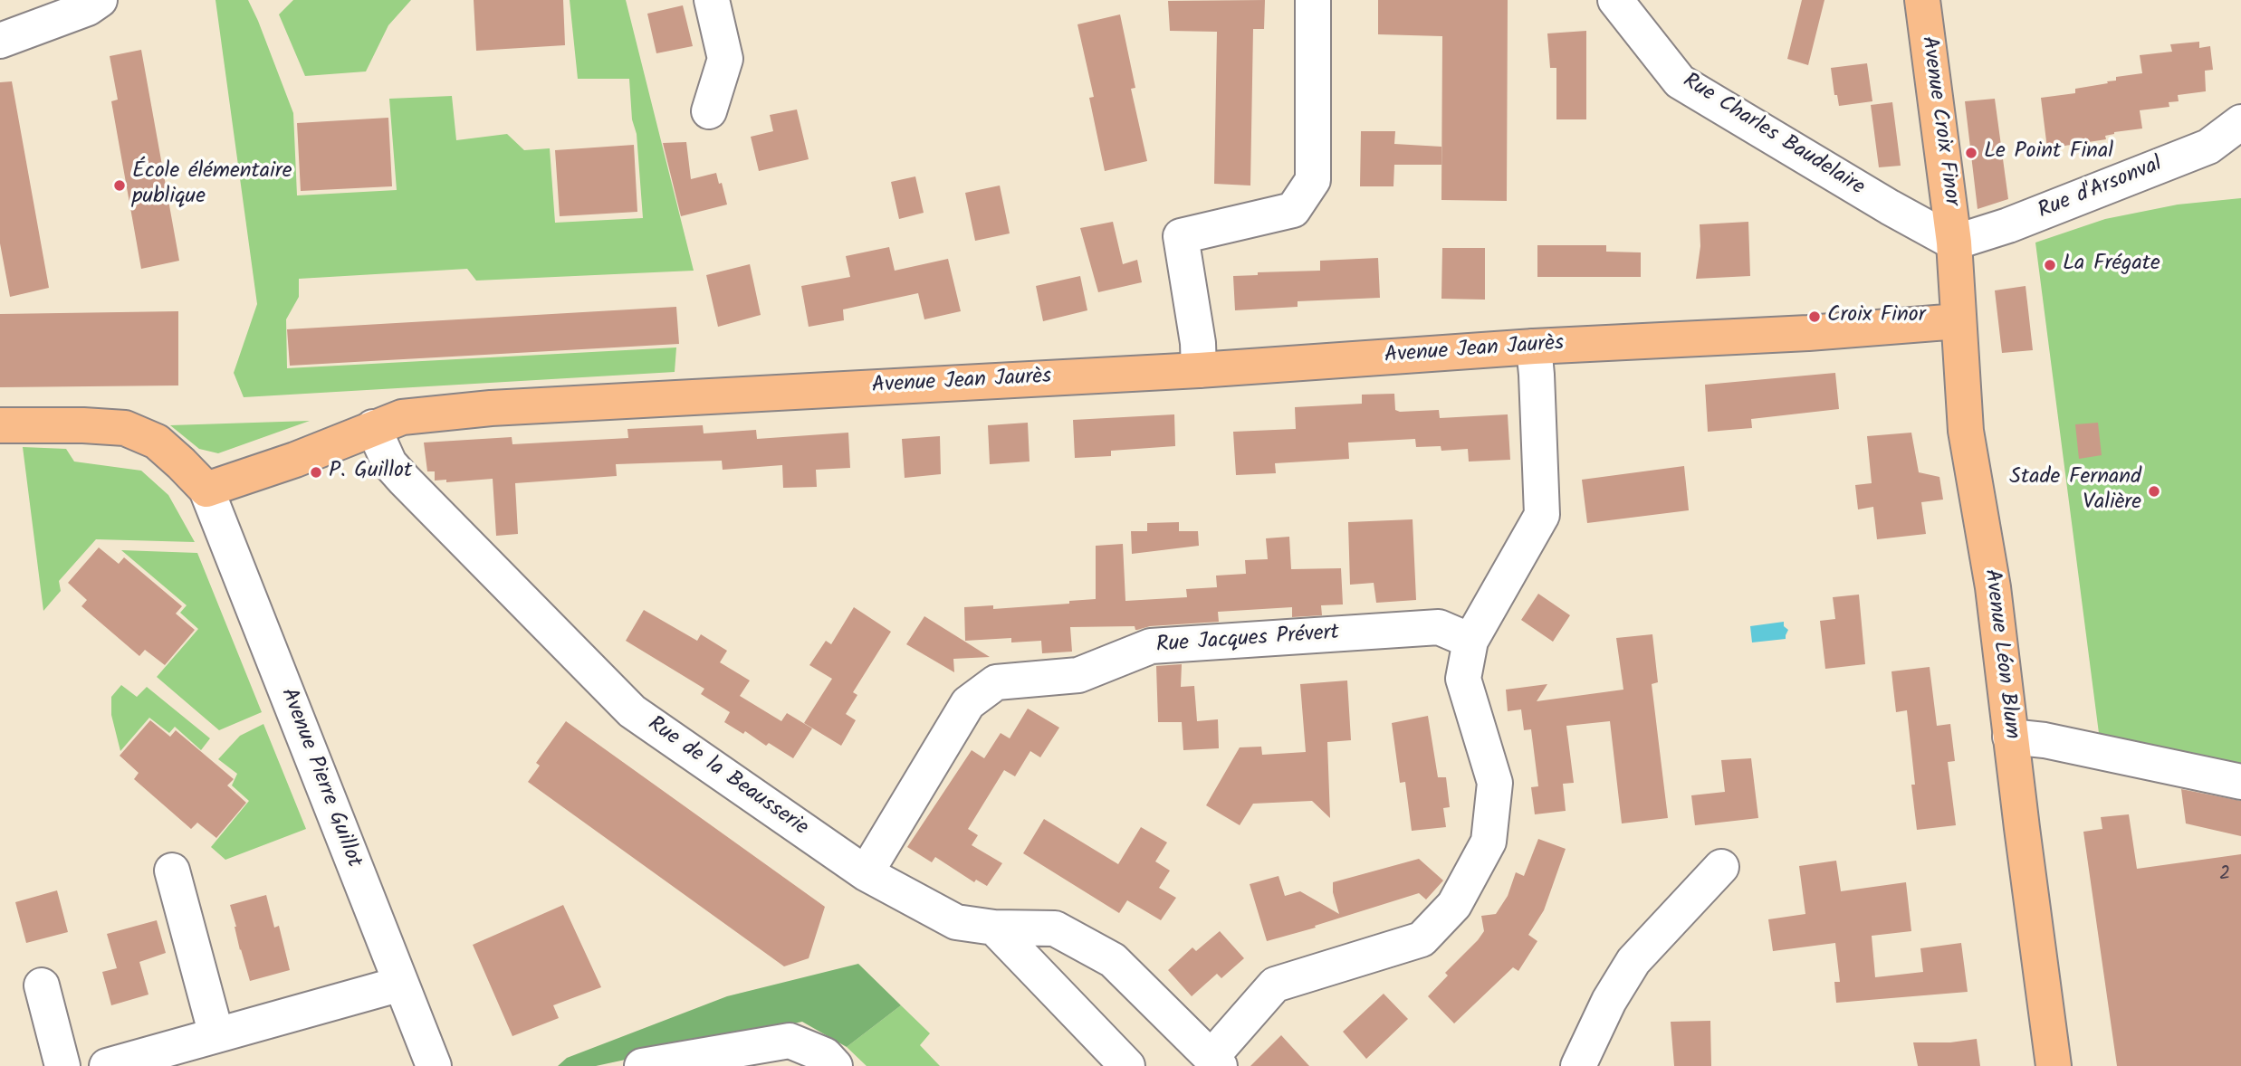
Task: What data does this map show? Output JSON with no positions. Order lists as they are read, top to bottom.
{
  "streets": {
    "main road": ["Avenue Croix Finor", "Avenue Jean Jaurès", "Avenue Léon Blum"],
    "street": [
      "Rue Charles Baudelaire",
      "Rue d'Arsonval",
      "Rue Jacques Prévert",
      "Rue de la Beausserie",
      "Avenue Pierre Guillot"
    ]
  },
  "crossings": [
    ["Avenue Croix Finor", "Rue Charles Baudelaire"],
    ["Avenue Croix Finor", "Rue d'Arsonval"],
    ["Avenue Croix Finor", "Avenue Léon Blum"],
    ["Rue Charles Baudelaire", "Rue d'Arsonval"],
    ["Rue Charles Baudelaire", "Avenue Léon Blum"],
    ["Rue d'Arsonval", "Avenue Léon Blum"],
    ["Avenue Jean Jaurès", "Avenue Léon Blum"],
    ["Avenue Jean Jaurès", "Rue de la Beausserie"],
    ["Avenue Jean Jaurès", "Avenue Pierre Guillot"],
    ["Rue Jacques Prévert", "Rue de la Beausserie"]
  ],
  "places": [
    "Le Point Final",
    "École élémentaire publique",
    "La Frégate",
    "Croix Finor",
    "P. Guillot",
    "Stade Fernand Valière"
  ],
  "house_numbers": ["2"]
}
